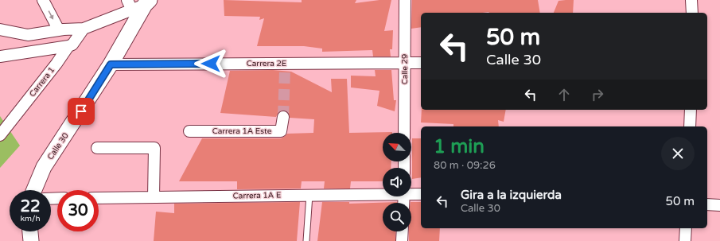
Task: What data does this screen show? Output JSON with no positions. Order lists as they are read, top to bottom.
{
  "streets": {
    "street": [
      "Carrera 2E",
      "Calle 29",
      "Carrera 1",
      "Carrera 1A Este",
      "Calle 30",
      "Carrera 1A E"
    ]
  },
  "crossings": [
    ["Carrera 2E", "Calle 29"],
    ["Carrera 2E", "Calle 30"]
  ],
  "north": "top left",
  "page": {
    "turn": ["50 m", "Calle 30"],
    "heading": ["1 min", "80 m · 09:26"],
    "list": [
      {
        "name": "Gira a la izquierda",
        "note": "Calle 30",
        "value": "50 m"
      }
    ],
    "speed": "22 km/h",
    "limit": "30"
  }
}
